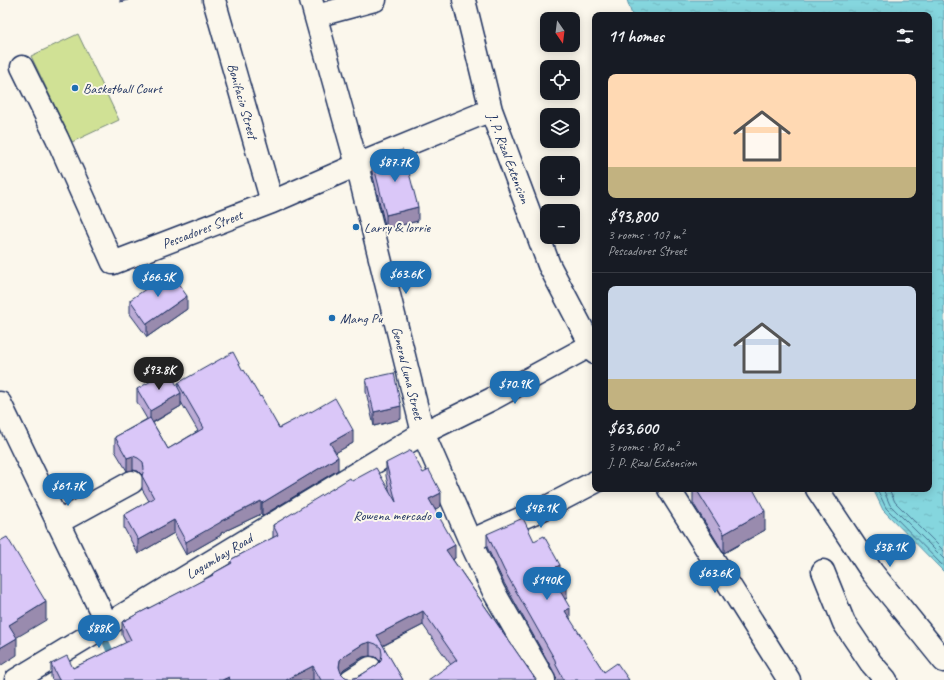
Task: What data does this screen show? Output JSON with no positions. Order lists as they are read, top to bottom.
{
  "streets": {
    "street": [
      "Bonifacio Street",
      "J. P. Rizal Extension",
      "Pescadores Street",
      "General Luna Street",
      "Lagumbay Road"
    ]
  },
  "crossings": [
    ["Bonifacio Street", "Pescadores Street"],
    ["J. P. Rizal Extension", "Pescadores Street"],
    ["Pescadores Street", "General Luna Street"],
    ["General Luna Street", "Lagumbay Road"]
  ],
  "places": [
    "Basketball Court",
    "Larry & lorrie",
    "Mang Pu",
    "Rowena mercado"
  ],
  "north": "bottom",
  "page": {
    "map_buttons": ["+", "−"],
    "heading": "11 homes",
    "list": [
      {
        "name": "$93,800",
        "note": "3 rooms · 107 m² · Pescadores Street"
      },
      {
        "name": "$63,600",
        "note": "3 rooms · 80 m² · J. P. Rizal Extension"
      }
    ],
    "price": [
      "$87.7K",
      "$63.6K",
      "$66.5K",
      "$93.8K",
      "$70.9K",
      "$61.7K",
      "$48.1K",
      "$38.1K",
      "$63.6K",
      "$140K",
      "$88K"
    ]
  }
}
